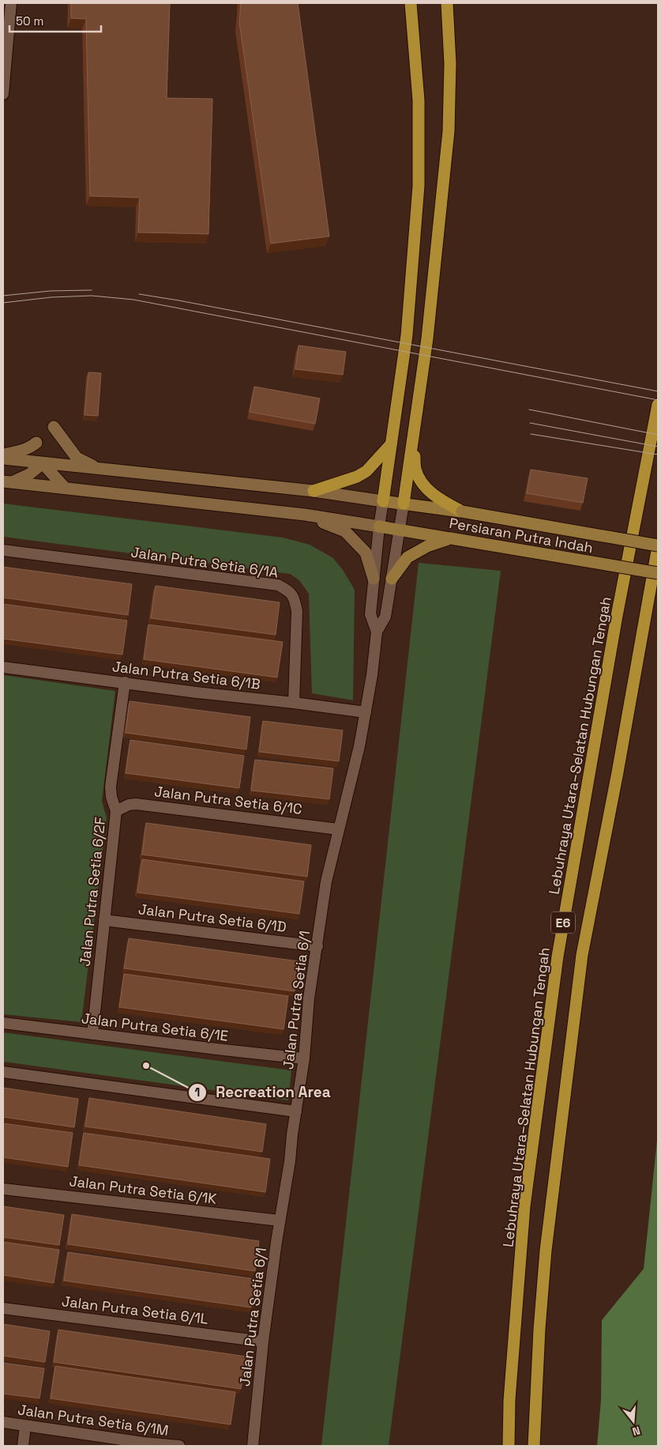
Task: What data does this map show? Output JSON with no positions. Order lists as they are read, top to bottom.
{
  "streets": {
    "highway": ["Lebuhraya Utara–Selatan Hubungan Tengah", "E6"],
    "main road": ["Persiaran Putra Indah"],
    "street": [
      "Jalan Putra Setia 6/1A",
      "Jalan Putra Setia 6/1B",
      "Jalan Putra Setia 6/1C",
      "Jalan Putra Setia 6/2F",
      "Jalan Putra Setia 6/1D",
      "Jalan Putra Setia 6/1",
      "Jalan Putra Setia 6/1E",
      "Jalan Putra Setia 6/1K",
      "Jalan Putra Setia 6/1L",
      "Jalan Putra Setia 6/1M"
    ]
  },
  "crossings": [
    ["Persiaran Putra Indah", "E6"],
    ["Jalan Putra Setia 6/1A", "Jalan Putra Setia 6/1B"],
    ["Jalan Putra Setia 6/1B", "Jalan Putra Setia 6/2F"],
    ["Jalan Putra Setia 6/1B", "Jalan Putra Setia 6/1"],
    ["Jalan Putra Setia 6/1C", "Jalan Putra Setia 6/2F"],
    ["Jalan Putra Setia 6/1C", "Jalan Putra Setia 6/1"],
    ["Jalan Putra Setia 6/2F", "Jalan Putra Setia 6/1D"],
    ["Jalan Putra Setia 6/2F", "Jalan Putra Setia 6/1E"],
    ["Jalan Putra Setia 6/1D", "Jalan Putra Setia 6/1"],
    ["Jalan Putra Setia 6/1", "Jalan Putra Setia 6/1E"],
    ["Jalan Putra Setia 6/1", "Jalan Putra Setia 6/1K"],
    ["Jalan Putra Setia 6/1", "Jalan Putra Setia 6/1L"]
  ],
  "places": ["Recreation Area"],
  "scale_bar": "50 m",
  "north": "bottom"
}
